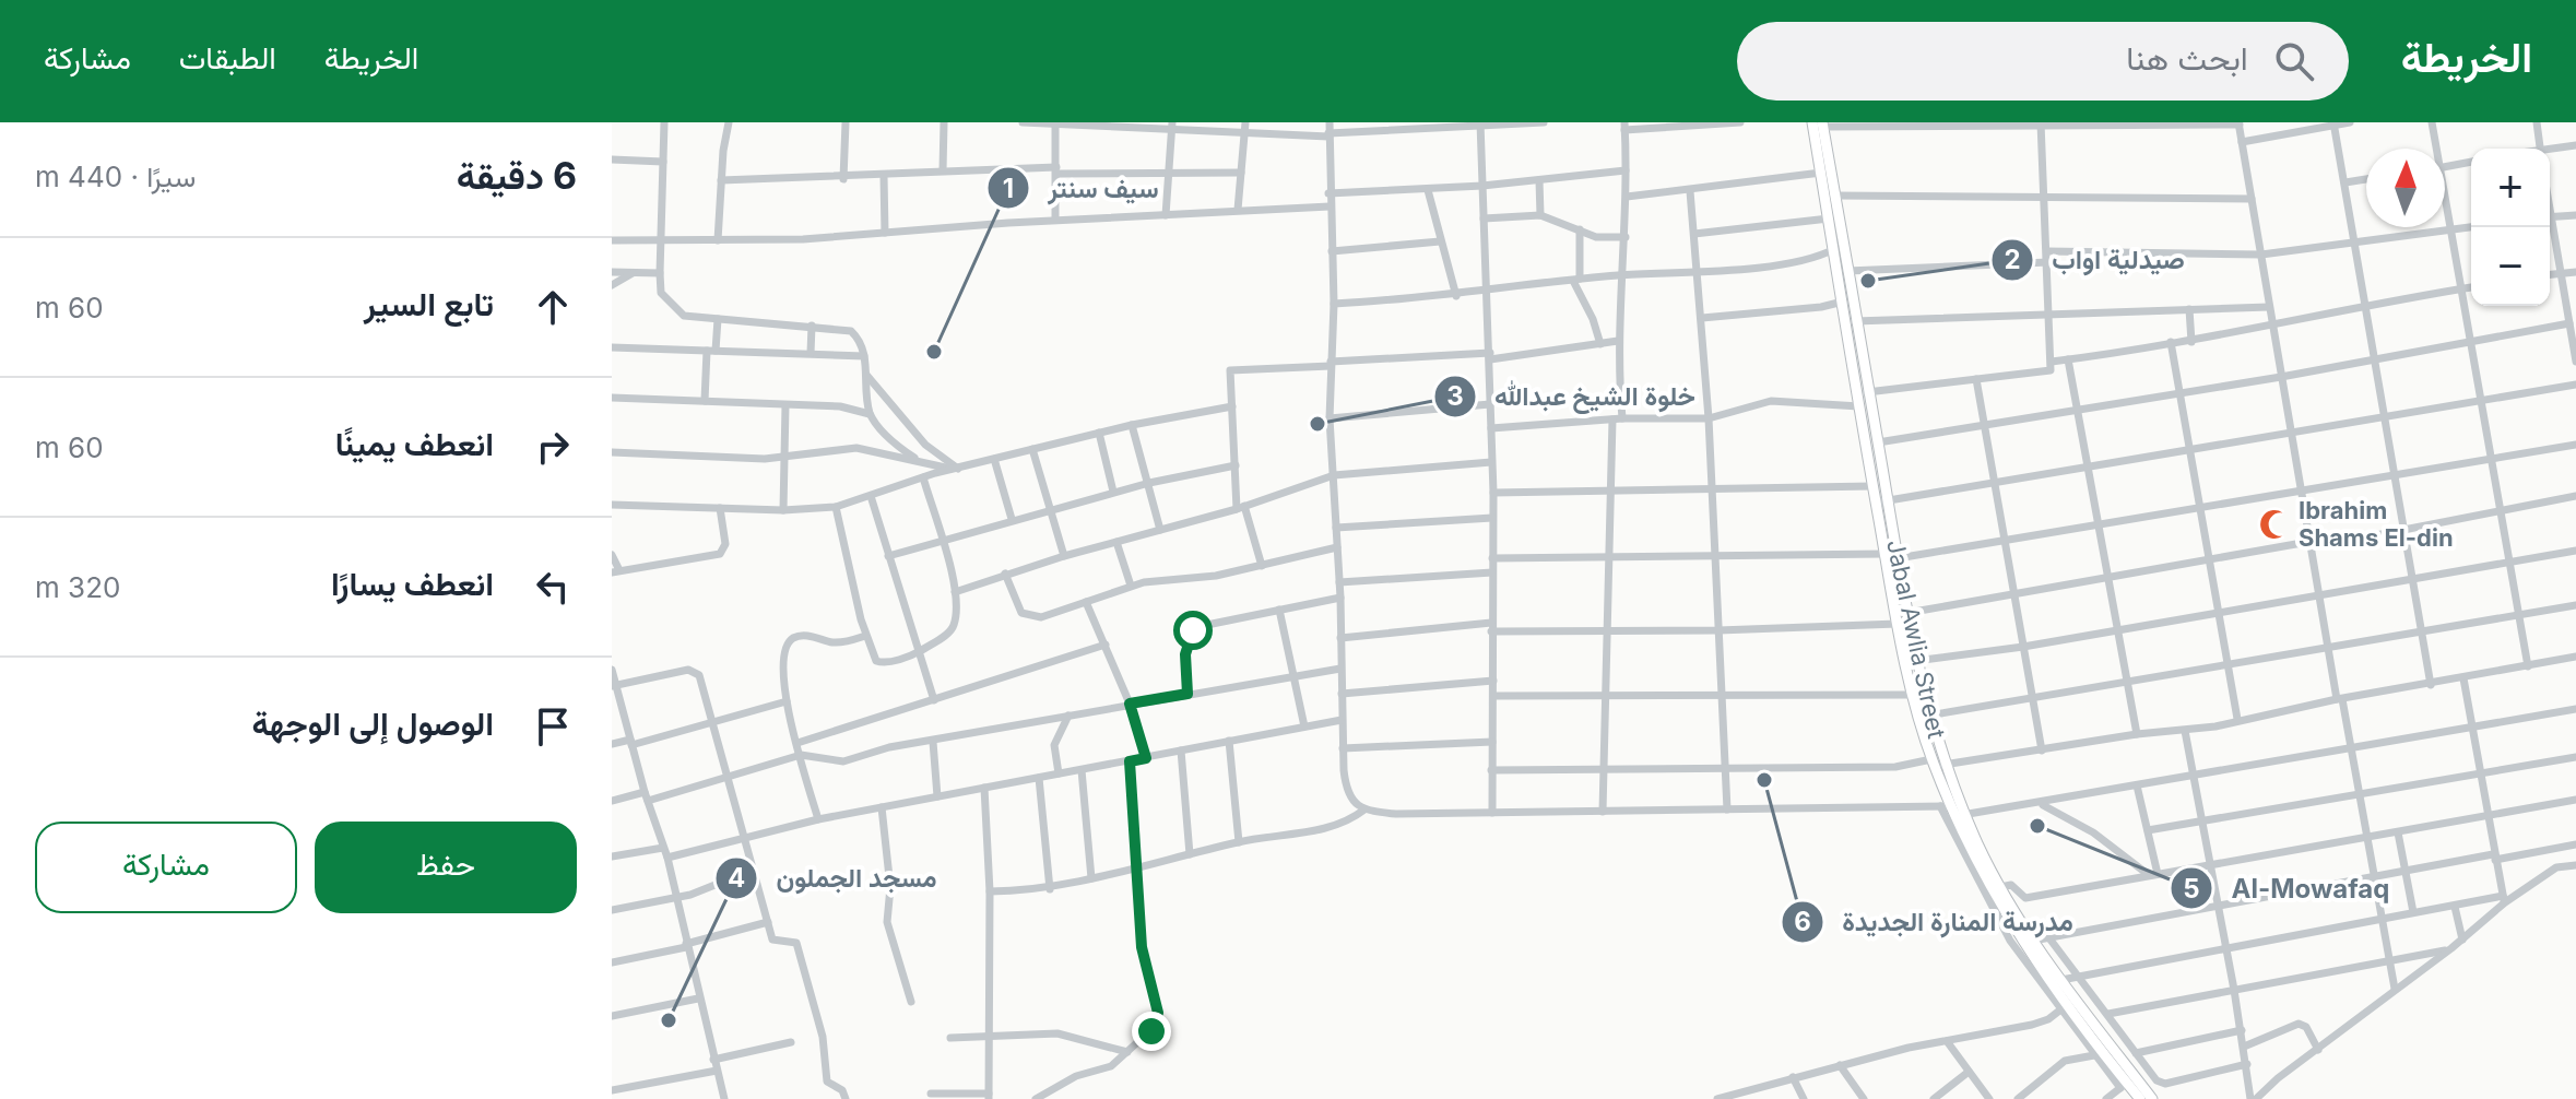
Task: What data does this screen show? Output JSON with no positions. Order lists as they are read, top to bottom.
{
  "streets": {
    "main road": ["Jabal Awlia Street"]
  },
  "places": {
    "other": [
      "صيدلية اواب",
      "سيف سنتر",
      "خلوة الشيخ عبدالله",
      "مدرسة المنارة الجديدة",
      "Al-Mowafaq",
      "مسجد الجملون"
    ],
    "mosque": ["Ibrahim Shams El-din"]
  },
  "north": "top",
  "page": {
    "header": "الخريطة",
    "search": "ابحث هنا",
    "nav": ["الخريطة", "الطبقات", "مشاركة"],
    "heading": ["6 دقيقة", "سيرًا · 440 m"],
    "map_buttons": ["+", "−"],
    "list": [
      ["تابع السير", "60 m"],
      ["انعطف يمينًا", "60 m"],
      ["انعطف يسارًا", "320 m"],
      "الوصول إلى الوجهة"
    ],
    "buttons": ["حفظ", "مشاركة"]
  }
}
